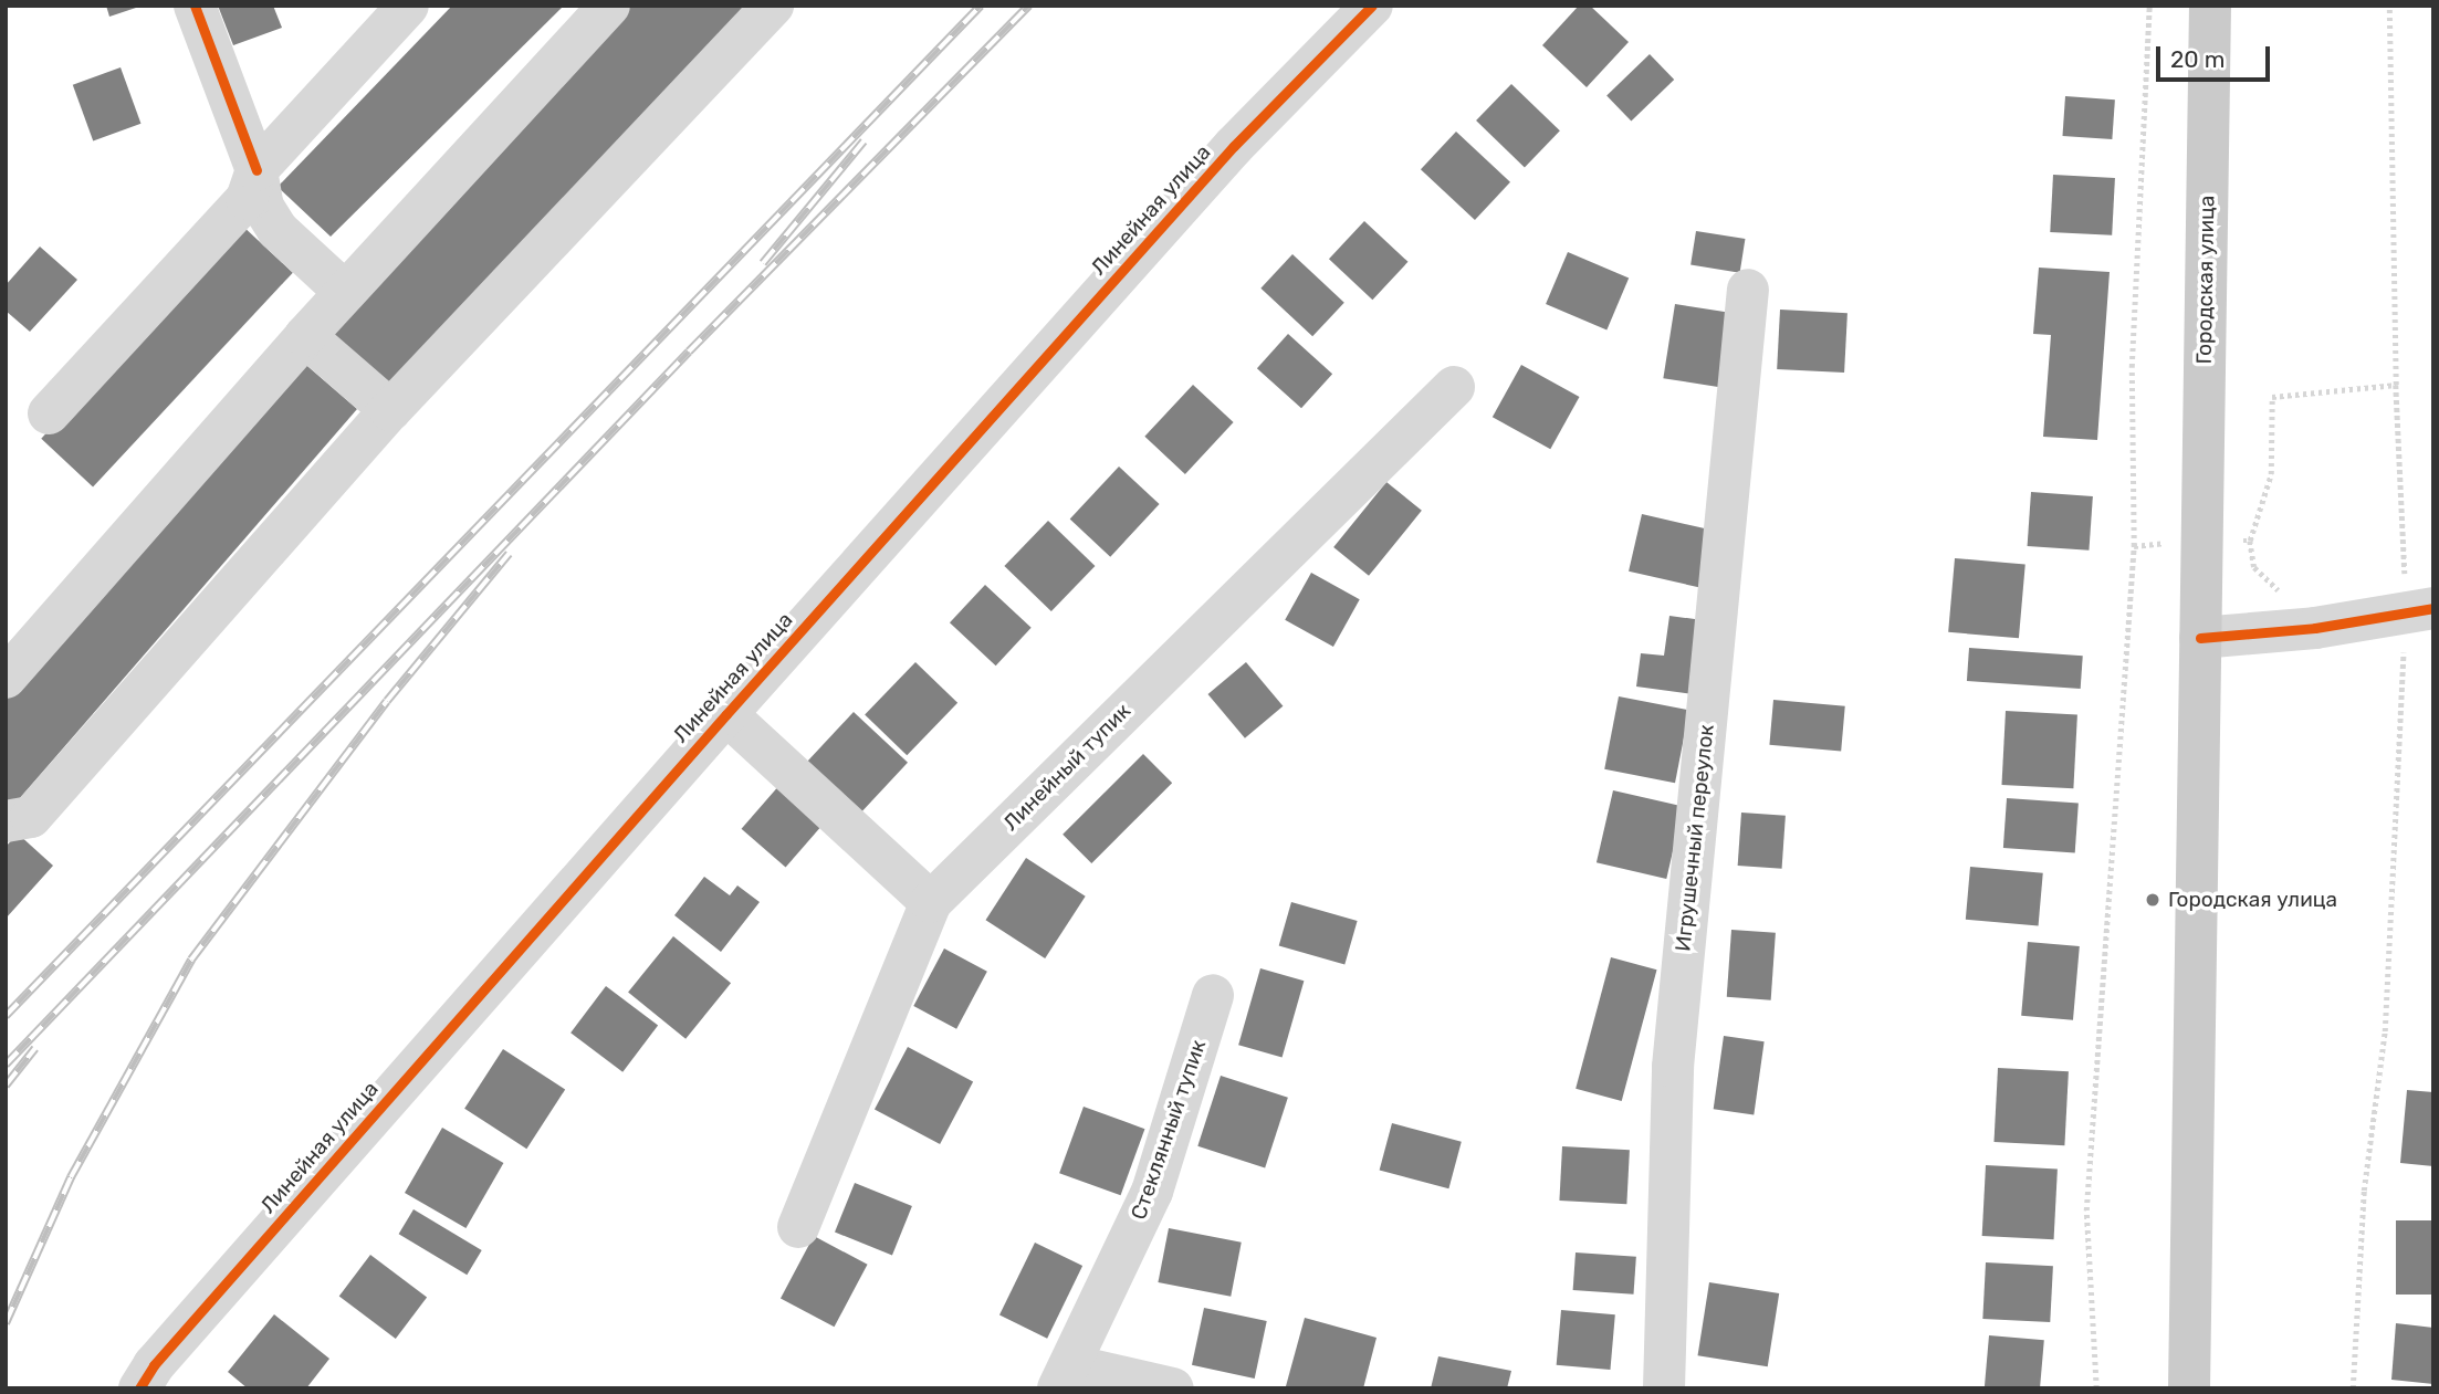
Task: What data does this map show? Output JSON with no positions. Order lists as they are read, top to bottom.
{
  "streets": {
    "main road": ["Городская улица"],
    "street": [
      "Линейная улица",
      "Линейный тупик",
      "Игрушечный переулок",
      "Стеклянный тупик"
    ]
  },
  "places": ["Городская улица"],
  "scale_bar": "20 m"
}
